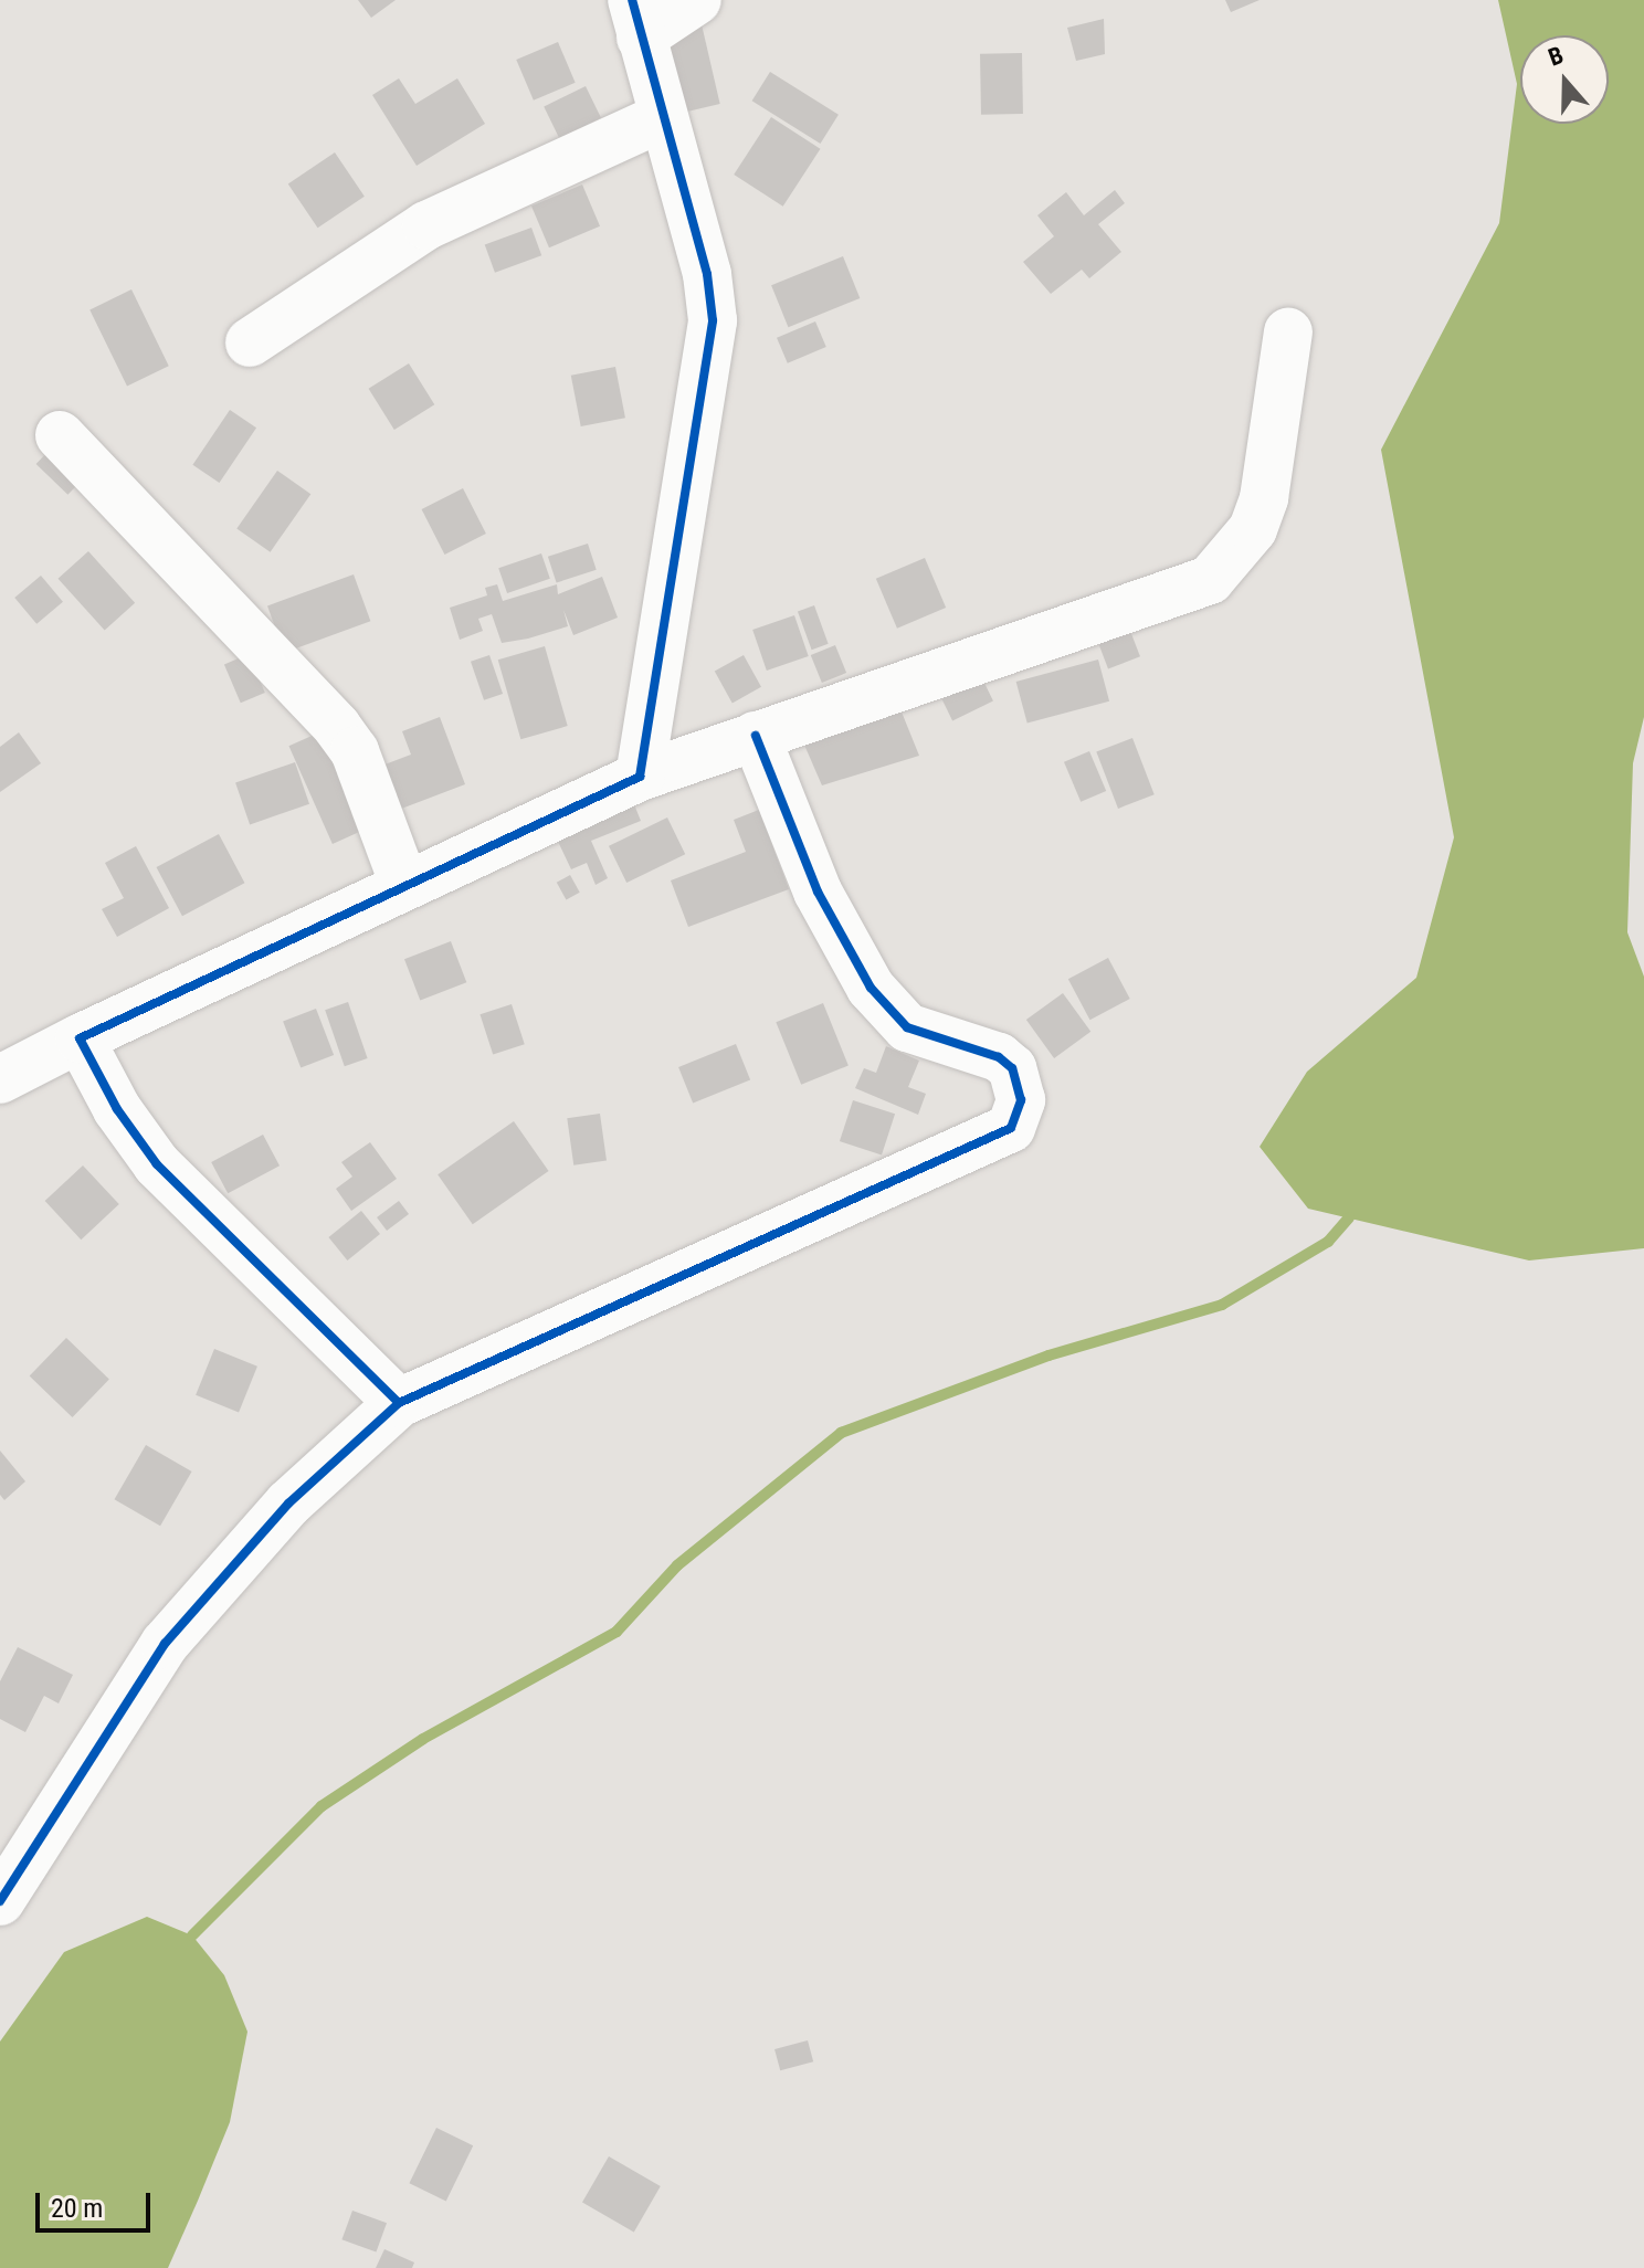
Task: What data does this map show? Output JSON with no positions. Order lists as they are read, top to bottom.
{
  "scale_bar": "20 m",
  "north": "top"
}
